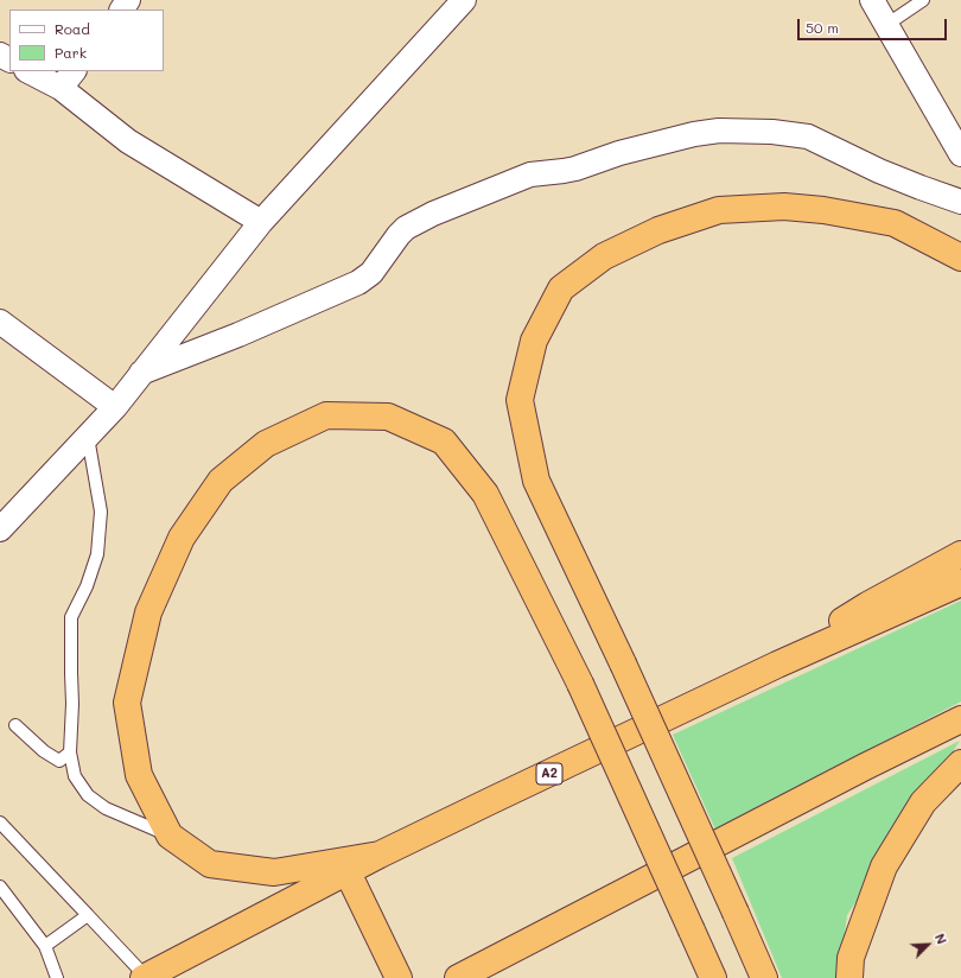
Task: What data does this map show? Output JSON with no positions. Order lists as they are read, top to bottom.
{
  "streets": {
    "highway": ["A2"]
  },
  "legend": ["Road", "Park"],
  "scale_bar": "50 m",
  "north": "top right"
}
